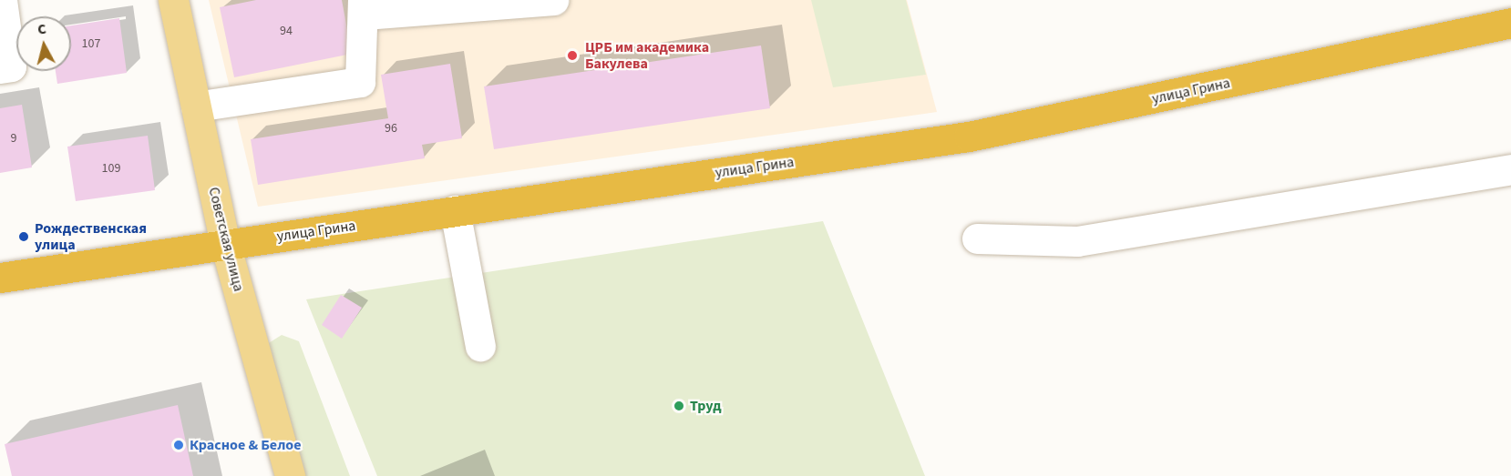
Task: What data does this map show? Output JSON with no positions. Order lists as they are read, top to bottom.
{
  "streets": {
    "highway": ["улица Грина"],
    "main road": ["Советская улица"]
  },
  "crossings": [
    ["улица Грина", "Советская улица"]
  ],
  "places": [
    "ЦРБ им академика Бакулева",
    "Рождественская улица",
    "Труд",
    "Красное & Белое"
  ],
  "house_numbers": [
    "94",
    "107",
    "96",
    "9",
    "109"
  ],
  "north": "top"
}
